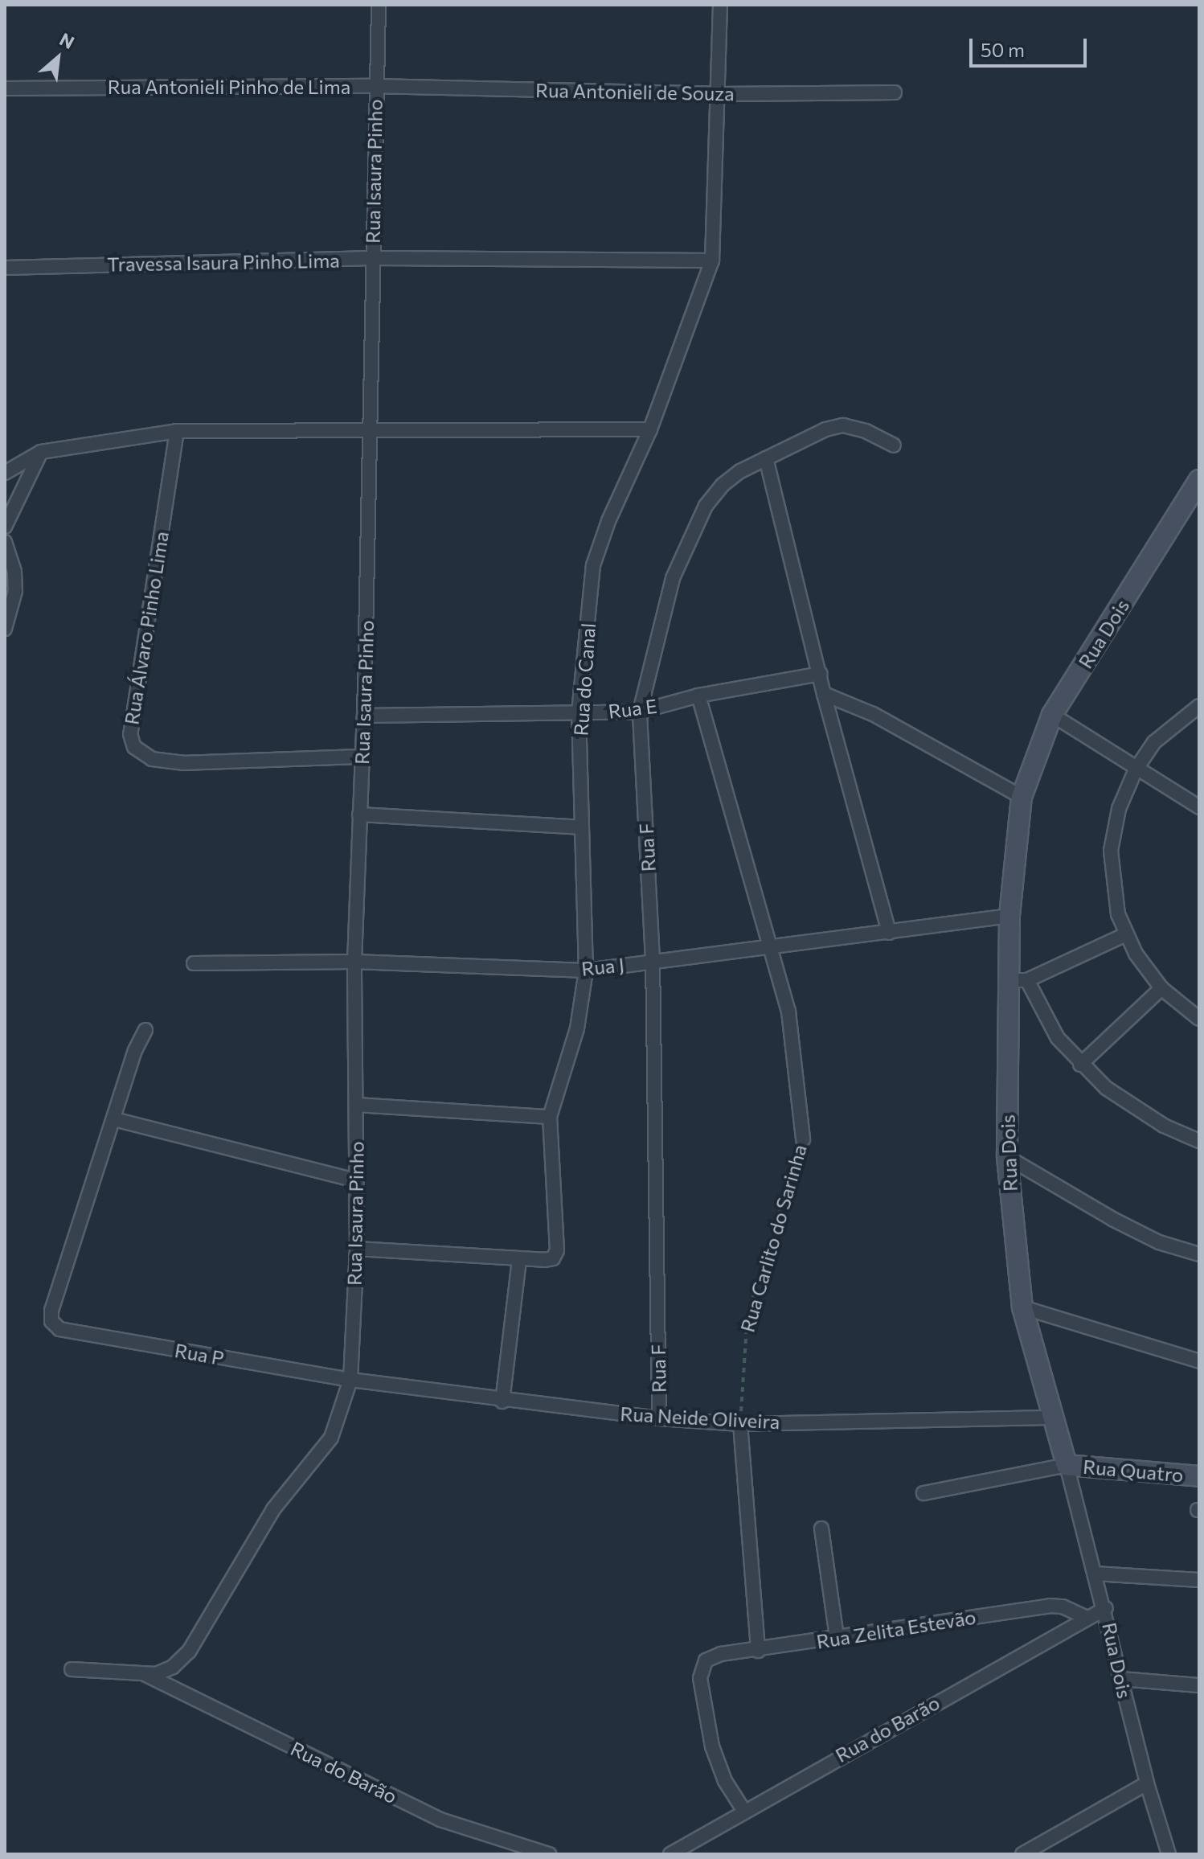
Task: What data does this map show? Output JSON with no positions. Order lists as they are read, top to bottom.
{
  "streets": {
    "street": [
      "Rua Antonieli Pinho de Lima",
      "Rua Antonieli de Souza",
      "Rua Isaura Pinho",
      "Travessa Isaura Pinho Lima",
      "Rua Álvaro Pinho Lima",
      "Rua Dois",
      "Rua do Canal",
      "Rua E",
      "Rua F",
      "Rua J",
      "Rua Carlito do Sarinha",
      "Rua P",
      "Rua Neide Oliveira",
      "Rua Quatro",
      "Rua Zelita Estevão",
      "Rua do Barão"
    ]
  },
  "crossings": [
    ["Rua Antonieli Pinho de Lima", "Rua Antonieli de Souza"],
    ["Rua Antonieli Pinho de Lima", "Rua Isaura Pinho"],
    ["Rua Antonieli de Souza", "Rua Isaura Pinho"],
    ["Rua Antonieli de Souza", "Rua do Canal"],
    ["Rua Isaura Pinho", "Travessa Isaura Pinho Lima"],
    ["Rua Isaura Pinho", "Rua Álvaro Pinho Lima"],
    ["Rua Isaura Pinho", "Rua E"],
    ["Rua Isaura Pinho", "Rua J"],
    ["Rua Isaura Pinho", "Rua P"],
    ["Rua Isaura Pinho", "Rua Neide Oliveira"],
    ["Rua Isaura Pinho", "Rua do Barão"],
    ["Travessa Isaura Pinho Lima", "Rua do Canal"],
    ["Rua Dois", "Rua J"],
    ["Rua Dois", "Rua Neide Oliveira"],
    ["Rua Dois", "Rua Quatro"],
    ["Rua Dois", "Rua do Barão"],
    ["Rua do Canal", "Rua E"],
    ["Rua do Canal", "Rua J"],
    ["Rua E", "Rua F"],
    ["Rua E", "Rua Carlito do Sarinha"],
    ["Rua F", "Rua J"],
    ["Rua F", "Rua Neide Oliveira"],
    ["Rua J", "Rua Carlito do Sarinha"],
    ["Rua Carlito do Sarinha", "Rua Neide Oliveira"],
    ["Rua P", "Rua Neide Oliveira"],
    ["Rua Zelita Estevão", "Rua do Barão"]
  ],
  "scale_bar": "50 m",
  "north": "top right"
}
